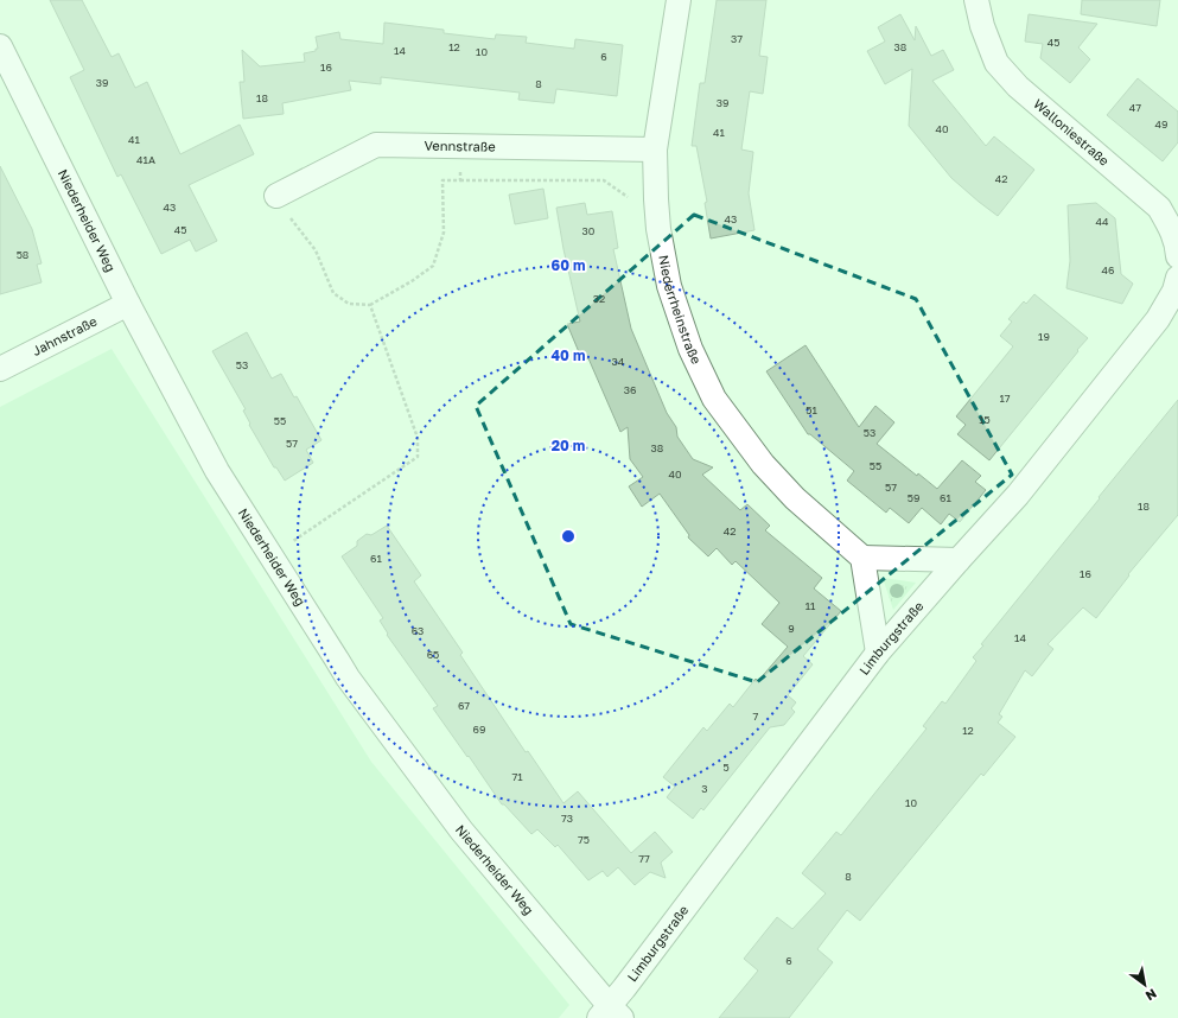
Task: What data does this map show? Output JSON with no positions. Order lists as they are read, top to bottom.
{
  "streets": {
    "street": [
      "Walloniestraße",
      "Vennstraße",
      "Niederheider Weg",
      "Niederrheinstraße",
      "Jahnstraße",
      "Limburgstraße"
    ]
  },
  "crossings": [
    ["Vennstraße", "Niederrheinstraße"],
    ["Niederheider Weg", "Jahnstraße"],
    ["Niederheider Weg", "Limburgstraße"]
  ],
  "house_numbers": [
    "37",
    "45",
    "12",
    "38",
    "14",
    "10",
    "6",
    "16",
    "39",
    "8",
    "18",
    "39",
    "47",
    "49",
    "40",
    "41",
    "41",
    "41A",
    "42",
    "43",
    "43",
    "44",
    "45",
    "30",
    "58",
    "46",
    "32",
    "19",
    "34",
    "53",
    "36",
    "17",
    "51",
    "15",
    "55",
    "53",
    "57",
    "38",
    "55",
    "40",
    "57",
    "59",
    "61",
    "18",
    "42",
    "61",
    "16",
    "11",
    "9",
    "63",
    "14",
    "65",
    "67",
    "7",
    "69",
    "12",
    "5",
    "71",
    "3",
    "10",
    "73",
    "75",
    "77",
    "8",
    "6"
  ],
  "north": "bottom right",
  "rings": ["60 m", "40 m", "20 m"]
}
